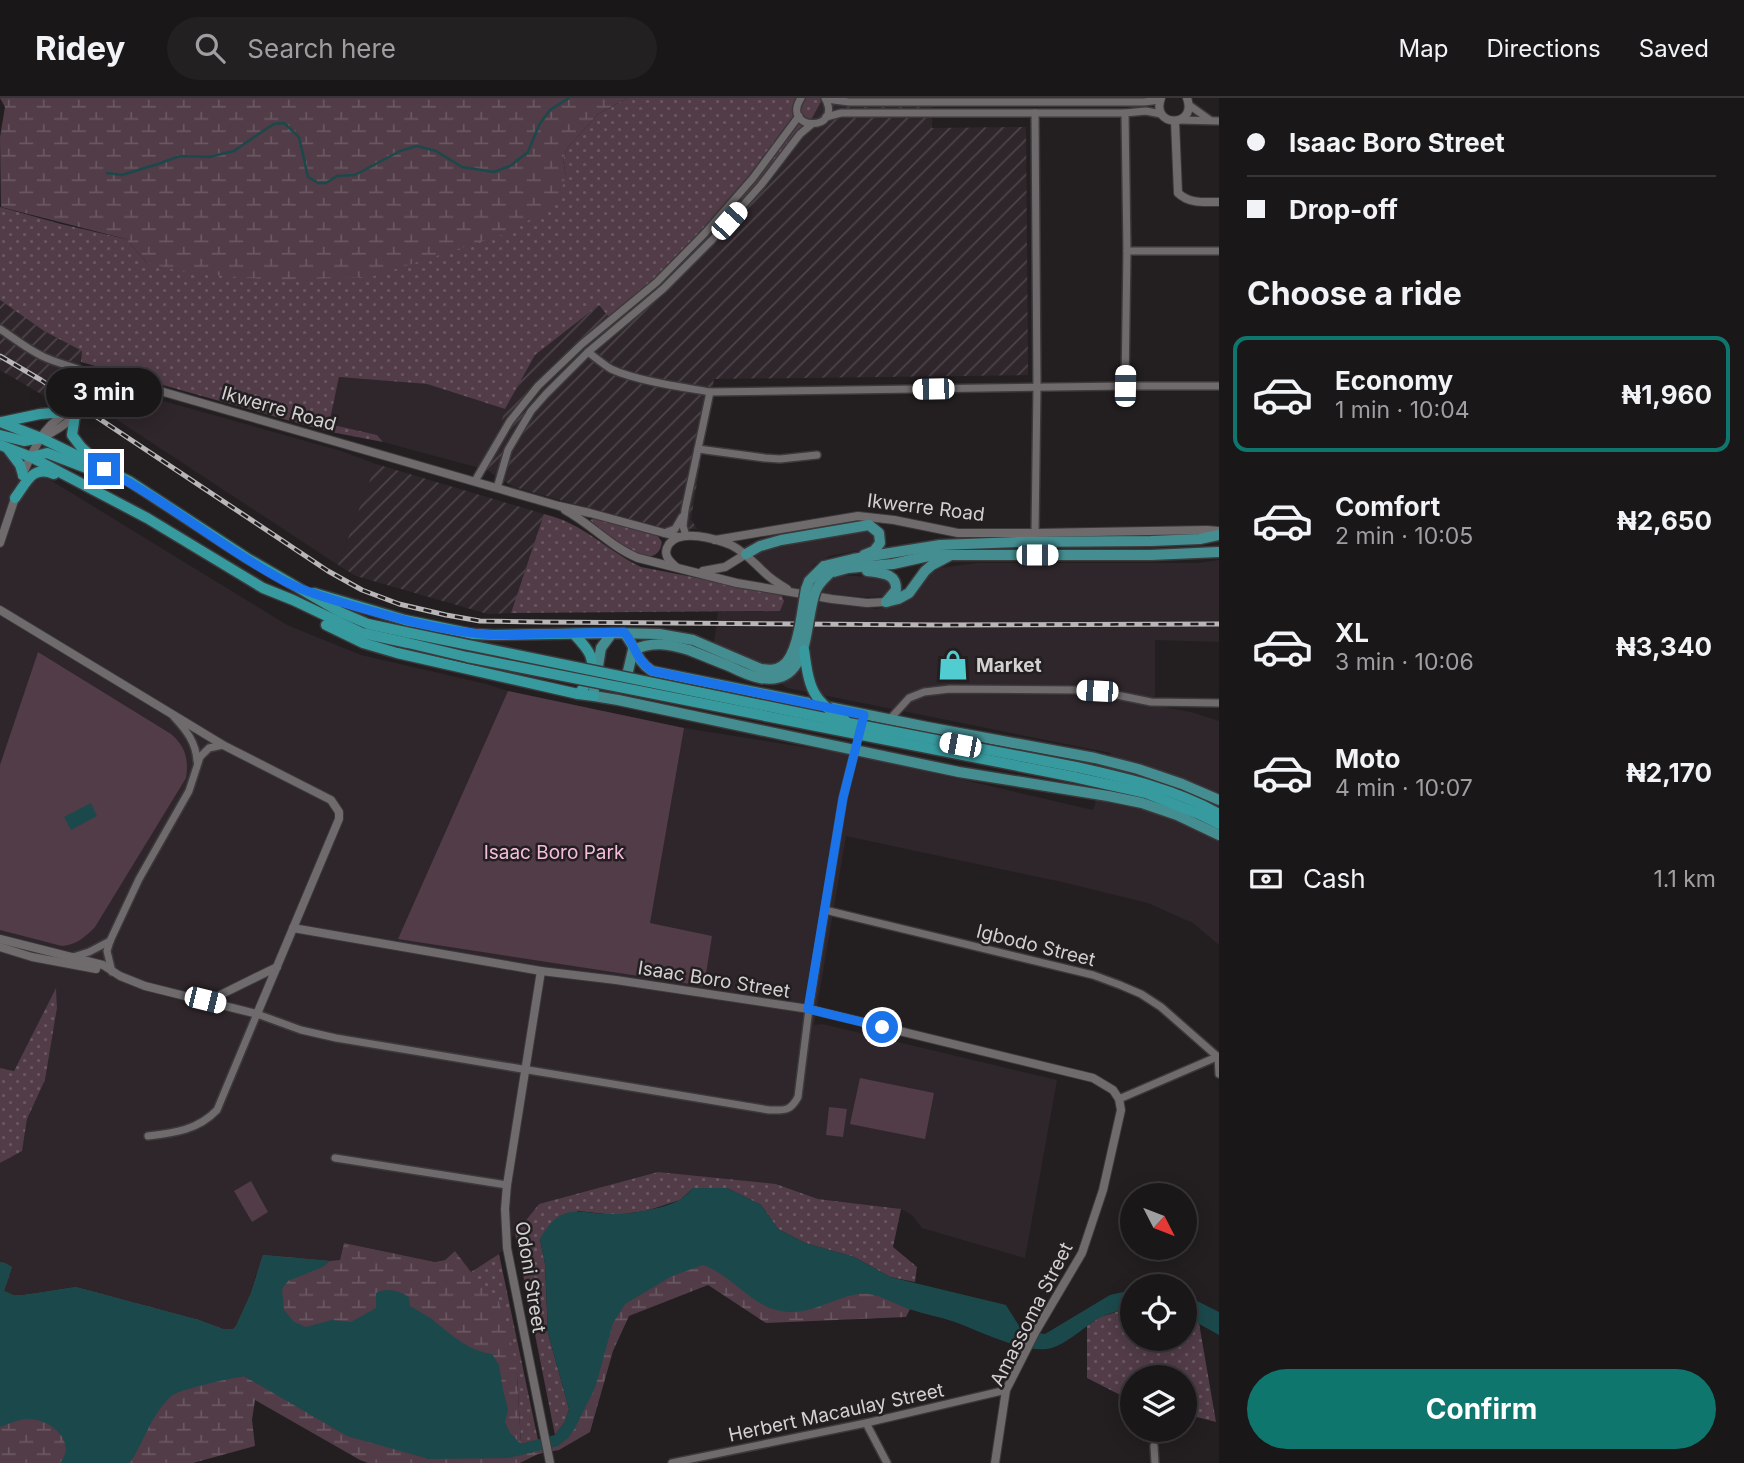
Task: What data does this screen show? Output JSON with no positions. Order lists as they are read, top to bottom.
{
  "streets": {
    "street": [
      "Ikwerre Road",
      "Igbodo Street",
      "Isaac Boro Street",
      "Odoni Street",
      "Amassoma Street",
      "Herbert Macaulay Street"
    ]
  },
  "crossings": [
    ["Isaac Boro Street", "Odoni Street"],
    ["Isaac Boro Street", "Amassoma Street"],
    ["Amassoma Street", "Herbert Macaulay Street"]
  ],
  "parks": ["Isaac Boro Park"],
  "places": {
    "shop": ["Market"]
  },
  "north": "bottom right",
  "page": {
    "header": "Ridey",
    "search": "Search here",
    "nav": ["Map", "Directions", "Saved"],
    "banner": ["Isaac Boro Street", "Drop-off"],
    "heading": "Choose a ride",
    "list": [
      {
        "name": "Economy",
        "note": "1 min · 10:04",
        "value": "₦1,960"
      },
      {
        "name": "Comfort",
        "note": "2 min · 10:05",
        "value": "₦2,650"
      },
      {
        "name": "XL",
        "note": "3 min · 10:06",
        "value": "₦3,340"
      },
      {
        "name": "Moto",
        "note": "4 min · 10:07",
        "value": "₦2,170"
      }
    ],
    "bubble": "3 min",
    "pay": ["Cash", "1.1 km"],
    "buttons": "Confirm"
  }
}
